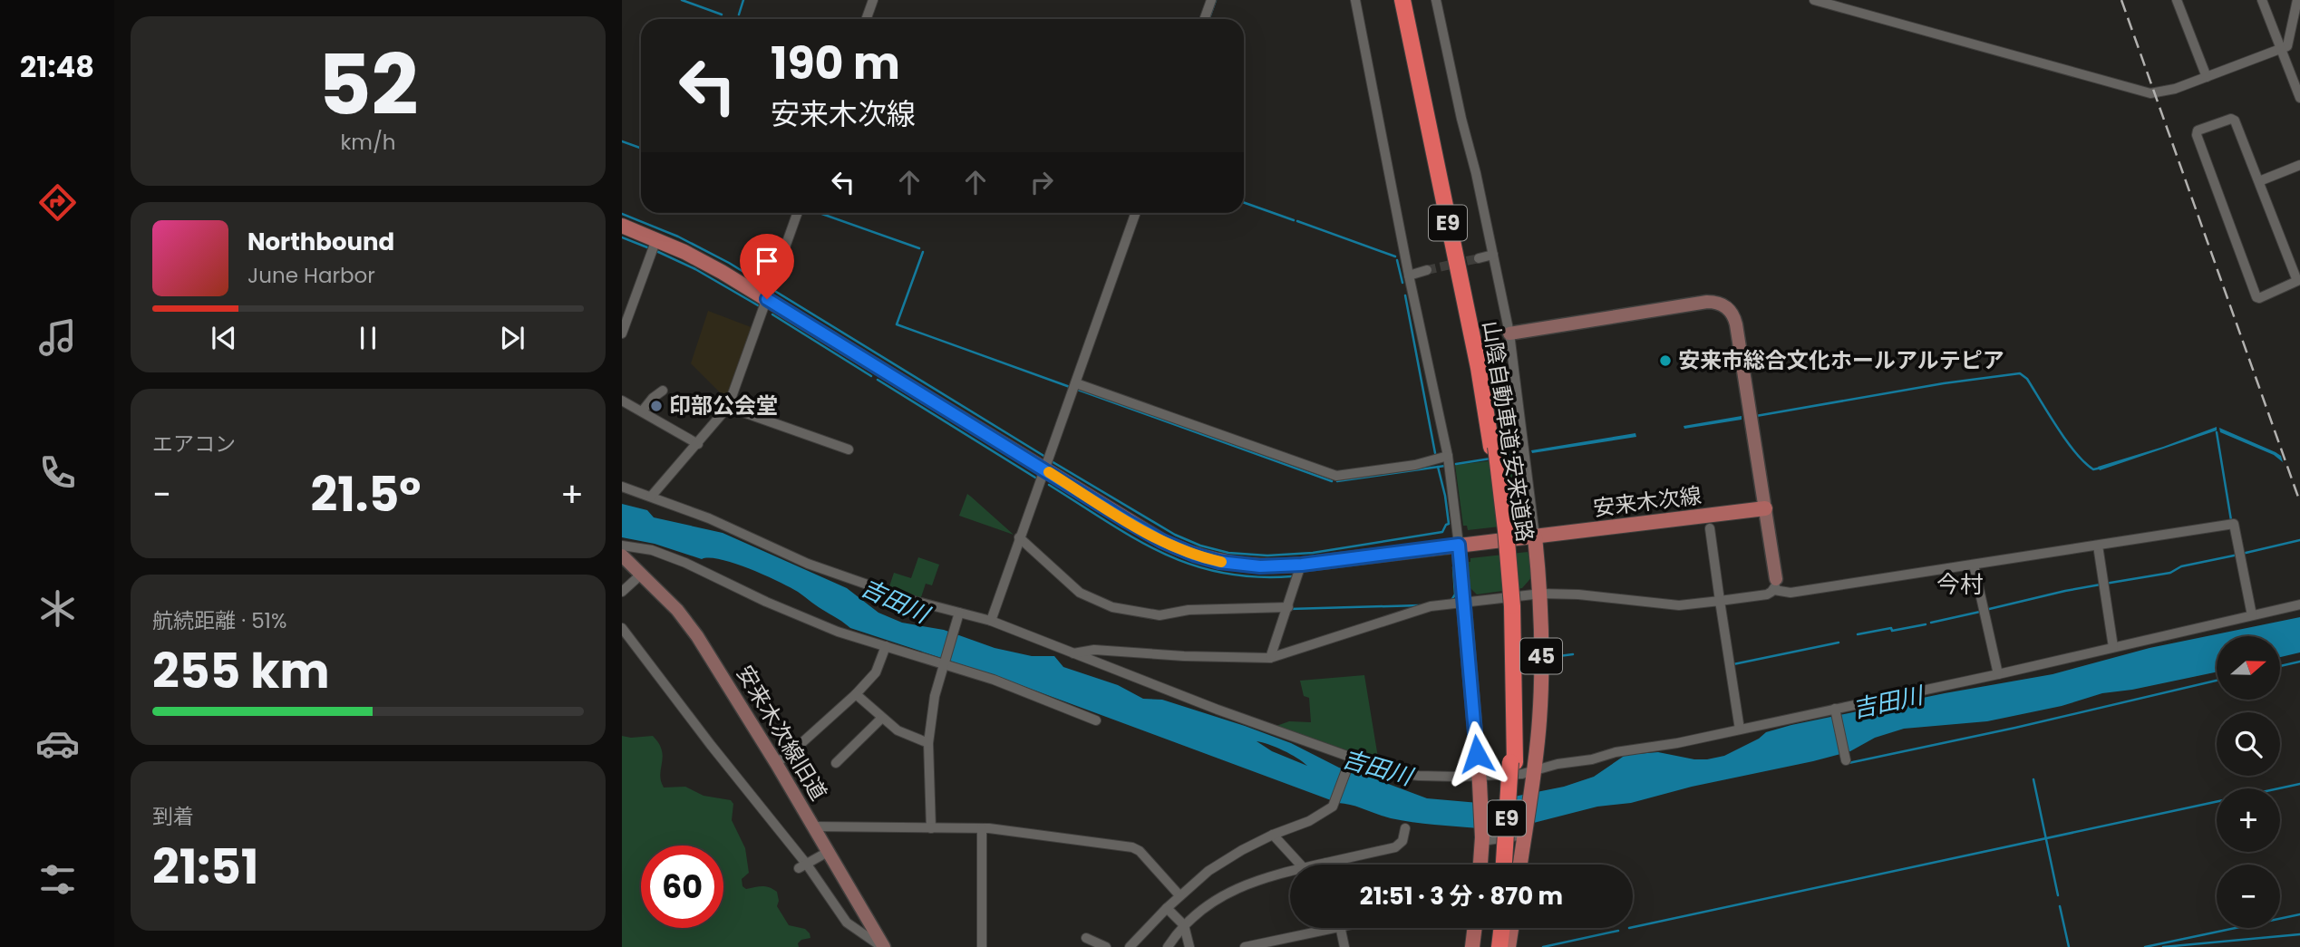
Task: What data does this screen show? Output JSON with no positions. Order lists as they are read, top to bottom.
{
  "streets": {
    "highway": ["E9", "山陰自動車道;安来道路"],
    "main road": ["安来木次線", "45"],
    "street": ["安来木次線旧道"]
  },
  "crossings": [
    ["安来木次線", "45"]
  ],
  "districts": ["今村"],
  "water": ["吉田川"],
  "places": ["安来市総合文化ホールアルテピア", "印部公会堂"],
  "north": "right",
  "page": {
    "tabs": "21:48",
    "tile": [
      ["52", "km/h"],
      "エアコン",
      ["航続距離 · 51%", "255 km"],
      ["到着", "21:51"]
    ],
    "turn": ["190 m", "安来木次線"],
    "song": ["Northbound", "June Harbor"],
    "heat": ["−", "21.5°", "+"],
    "map_buttons": ["+", "−"],
    "limit": "60",
    "trip": "21:51 · 3 分 · 870 m"
  }
}
